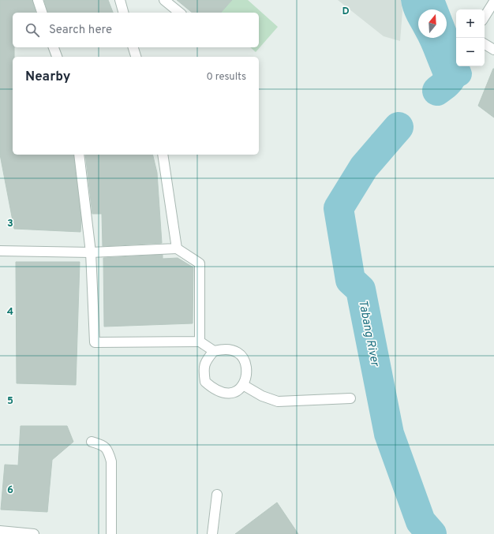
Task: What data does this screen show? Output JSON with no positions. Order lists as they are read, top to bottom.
{
  "water": ["Tabang River"],
  "north": "top",
  "page": {
    "map_buttons": ["+", "−"],
    "search": "Search here",
    "heading": ["Nearby", "0 results"]
  },
  "grid": {
    "columns": ["D"],
    "rows": [
      "3",
      "4",
      "5",
      "6"
    ]
  }
}
